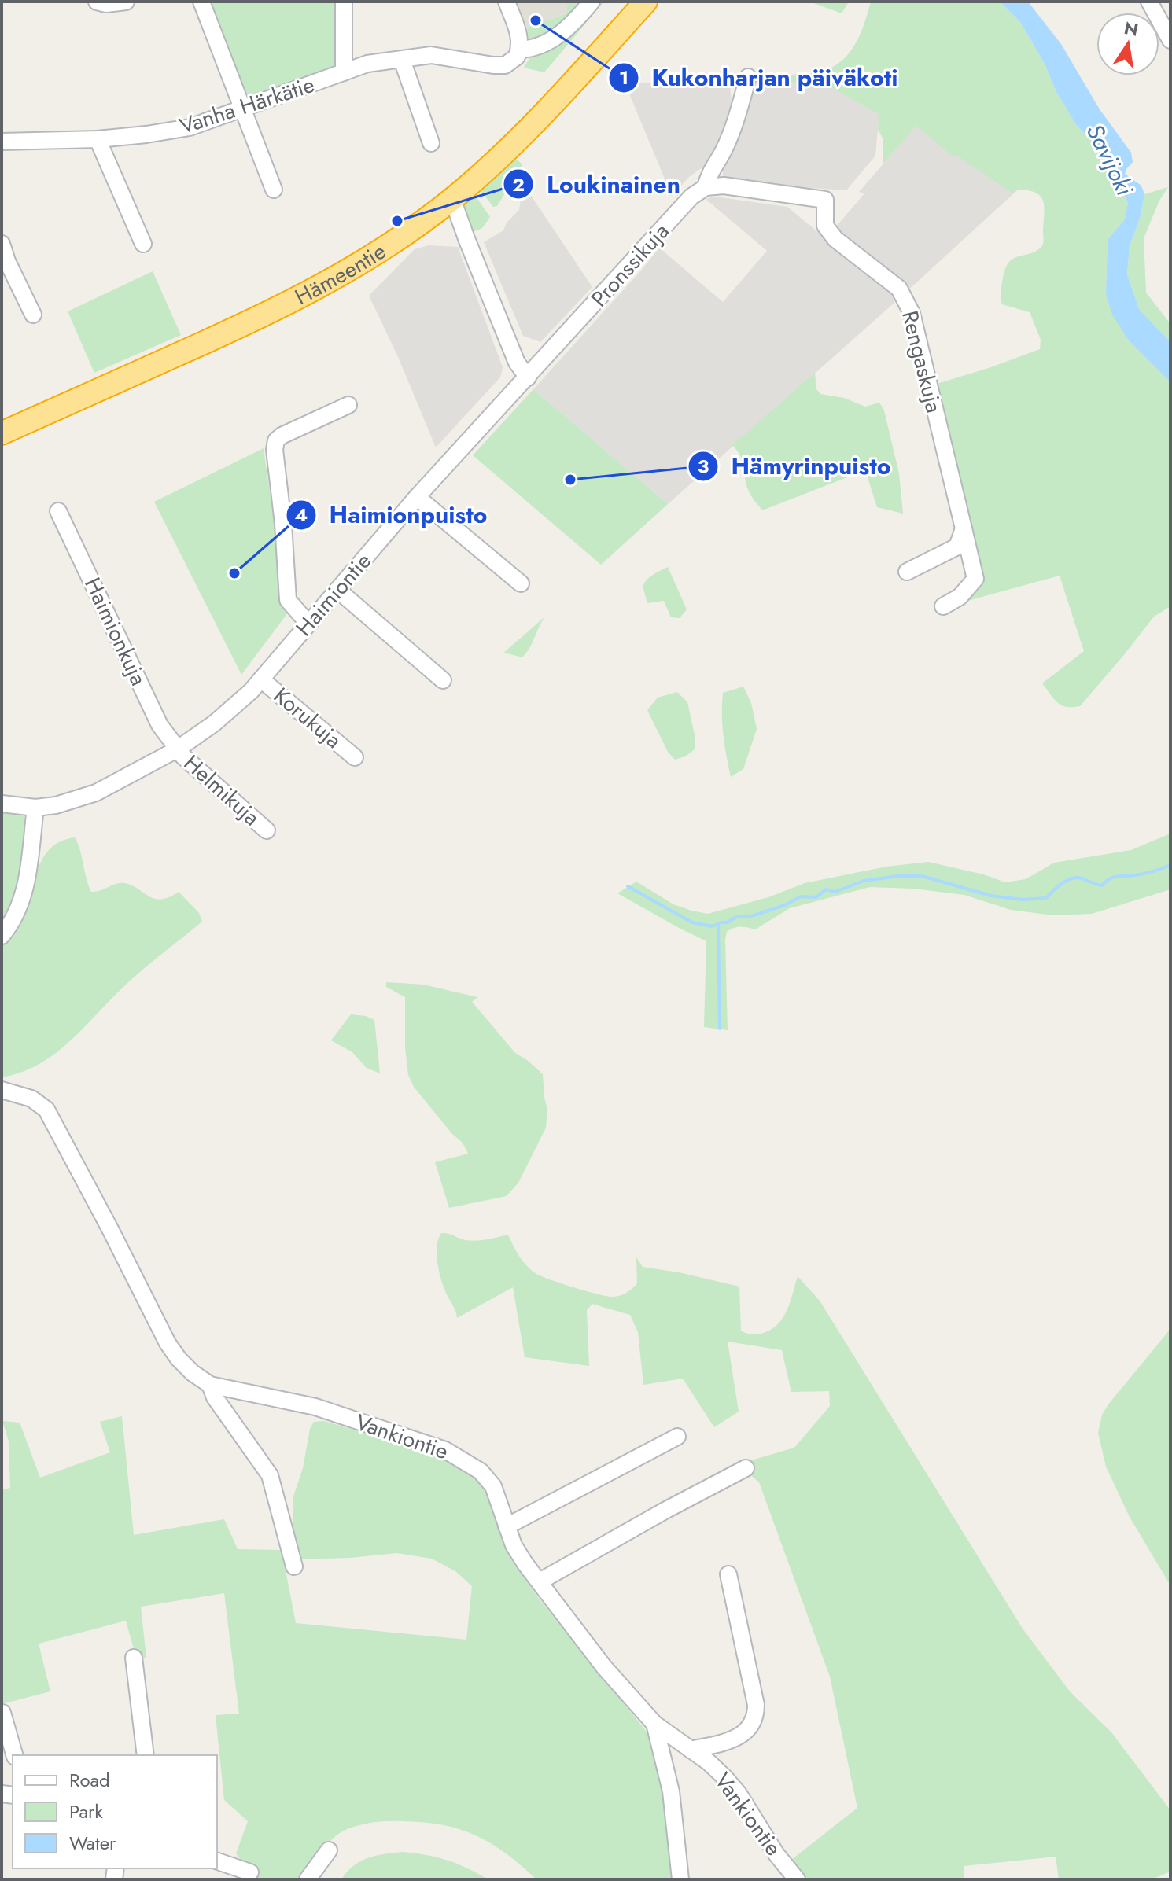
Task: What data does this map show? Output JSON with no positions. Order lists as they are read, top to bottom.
{
  "streets": {
    "highway": ["Hämeentie"],
    "street": [
      "Vanha Härkätie",
      "Pronssikuja",
      "Rengaskuja",
      "Haimiontie",
      "Haimionkuja",
      "Korukuja",
      "Helmikuja",
      "Vankiontie"
    ]
  },
  "crossings": [
    ["Pronssikuja", "Rengaskuja"],
    ["Pronssikuja", "Haimiontie"],
    ["Haimiontie", "Haimionkuja"],
    ["Haimiontie", "Korukuja"],
    ["Haimiontie", "Helmikuja"],
    ["Haimionkuja", "Helmikuja"]
  ],
  "water": ["Savijoki"],
  "places": [
    "Kukonharjan päiväkoti",
    "Loukinainen",
    "Hämyrinpuisto",
    "Haimionpuisto"
  ],
  "legend": ["Road", "Park", "Water"],
  "north": "top"
}
